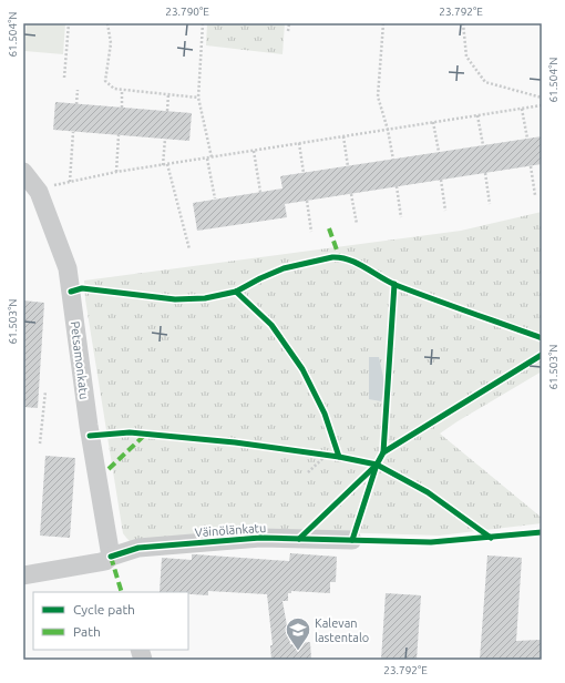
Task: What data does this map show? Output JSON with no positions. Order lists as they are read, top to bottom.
{
  "streets": {
    "street": ["Petsamonkatu", "Väinölänkatu"]
  },
  "crossings": [
    ["Petsamonkatu", "Väinölänkatu"]
  ],
  "places": {
    "school or university": ["Kalevan lastentalo"]
  },
  "legend": ["Cycle path", "Path"],
  "coordinates": [
    "23.790°E",
    "23.792°E",
    "61.504°N",
    "61.503°N"
  ]
}
